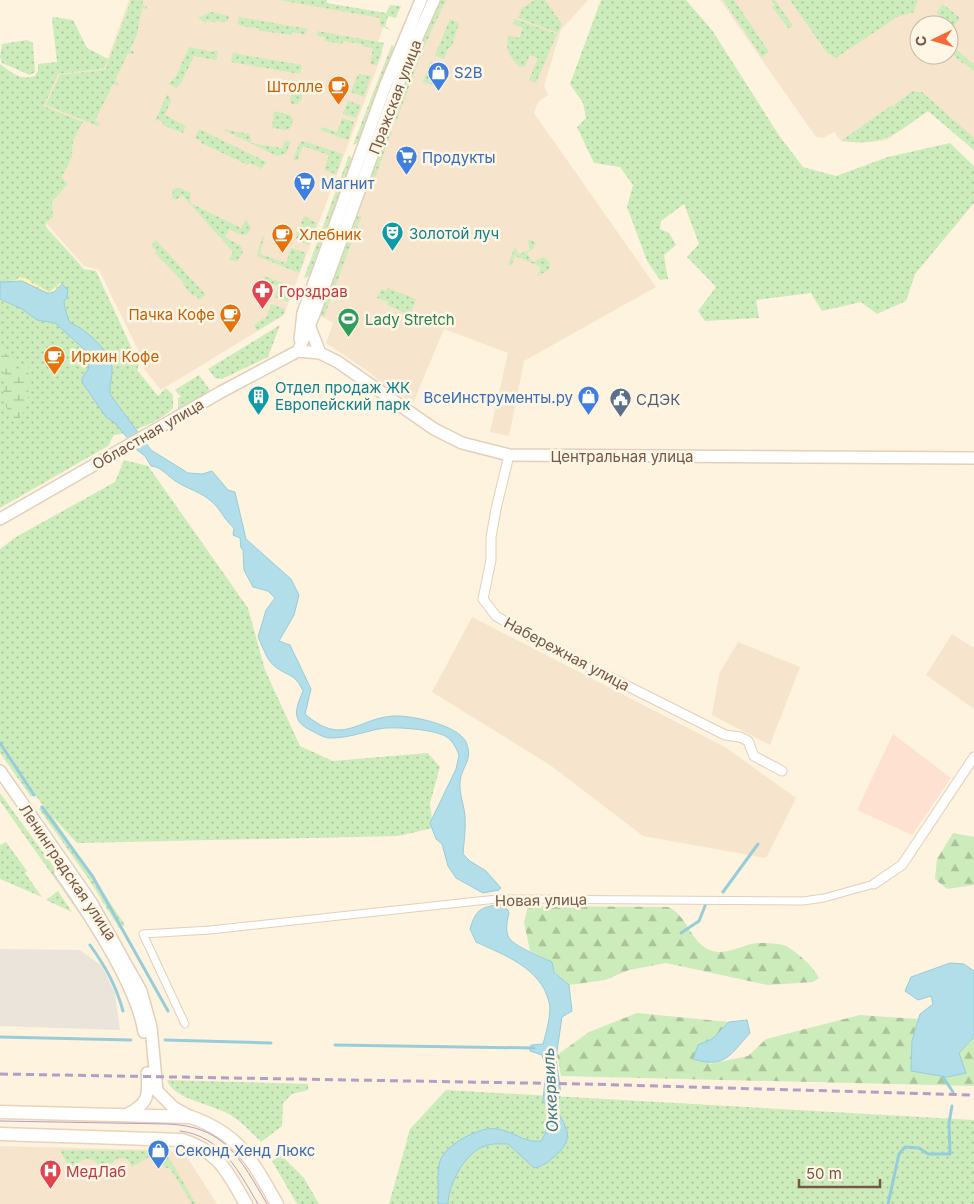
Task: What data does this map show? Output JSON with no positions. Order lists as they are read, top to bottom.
{
  "streets": {
    "street": [
      "Пражская улица",
      "Областная улица",
      "Центральная улица",
      "Набережная улица",
      "Ленинградская улица",
      "Новая улица"
    ]
  },
  "crossings": [
    ["Пражская улица", "Областная улица"],
    ["Пражская улица", "Центральная улица"],
    ["Областная улица", "Центральная улица"],
    ["Центральная улица", "Набережная улица"]
  ],
  "water": ["Оккервиль"],
  "places": {
    "shop": ["S2B", "ВсеИнструменты.ру", "Секонд Хенд Люкс"],
    "cafe": [
      "Штолле",
      "Хлебник",
      "Пачка Кофе",
      "Иркин Кофе"
    ],
    "supermarket": ["Продукты", "Магнит"],
    "theatre": ["Золотой луч"],
    "pharmacy": ["Горздрав"],
    "sports": ["Lady Stretch"],
    "building": ["Отдел продаж ЖК Европейский парк"],
    "public building": ["СДЭК"],
    "hospital": ["МедЛаб"]
  },
  "scale_bar": "50 m",
  "north": "left"
}
